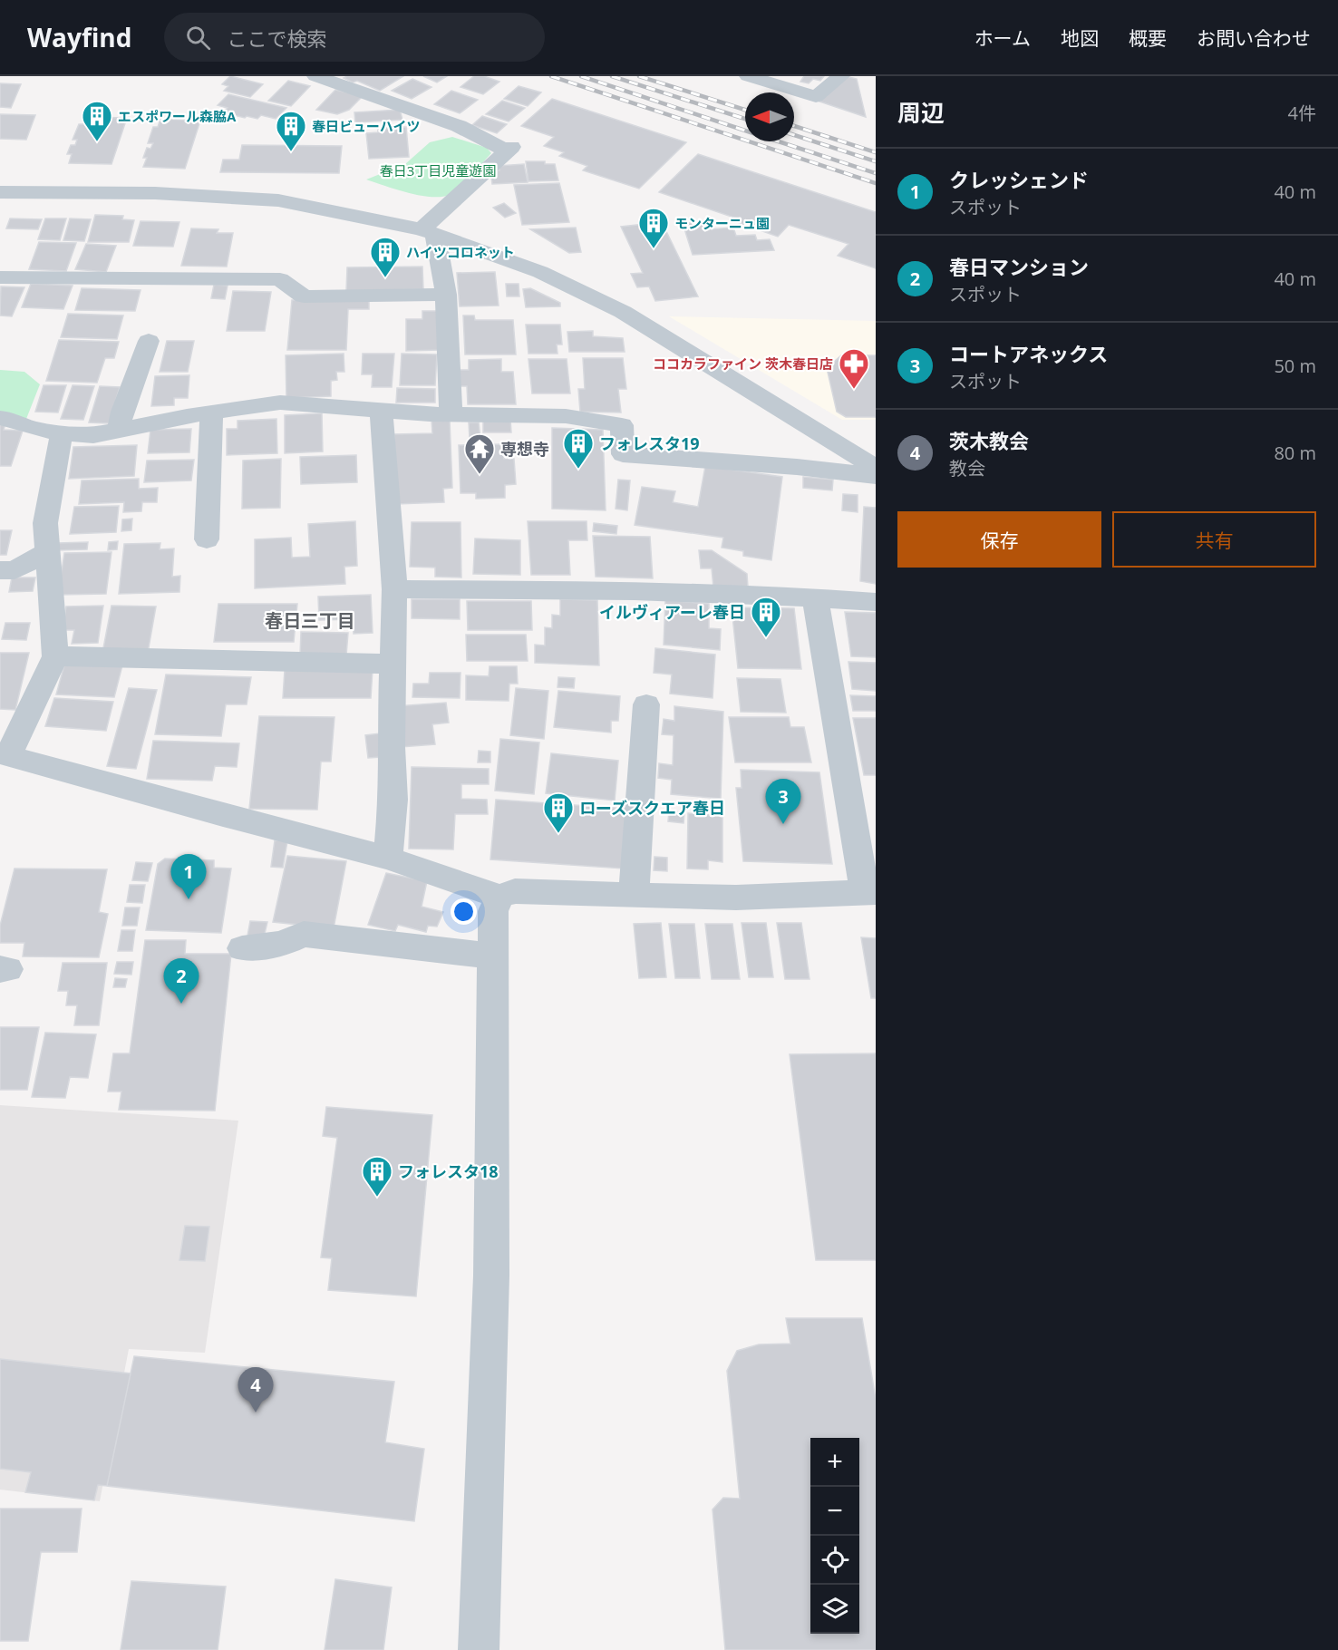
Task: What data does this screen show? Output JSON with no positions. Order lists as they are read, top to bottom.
{
  "districts": ["春日三丁目"],
  "parks": ["春日3丁目児童遊園"],
  "places": {
    "building": [
      "エスポワール森脇A",
      "春日ビューハイツ",
      "モンターニュ園",
      "ハイツコロネット",
      "フォレスタ19",
      "イルヴィアーレ春日",
      "ローズスクエア春日",
      "フォレスタ18"
    ],
    "pharmacy": ["ココカラファイン 茨木春日店"],
    "temple": ["専想寺"]
  },
  "north": "left",
  "page": {
    "header": "Wayfind",
    "search": "ここで検索",
    "nav": [
      "ホーム",
      "地図",
      "概要",
      "お問い合わせ"
    ],
    "heading": ["周辺", "4件"],
    "list": [
      {
        "mark": "1",
        "name": "クレッシェンド",
        "note": "スポット",
        "value": "40 m"
      },
      {
        "mark": "2",
        "name": "春日マンション",
        "note": "スポット",
        "value": "40 m"
      },
      {
        "mark": "3",
        "name": "コートアネックス",
        "note": "スポット",
        "value": "50 m"
      },
      {
        "mark": "4",
        "name": "茨木教会",
        "note": "教会",
        "value": "80 m"
      }
    ],
    "buttons": ["保存", "共有"],
    "pins": [
      "3",
      "1",
      "2",
      "4"
    ],
    "map_buttons": ["+", "−"]
  }
}
